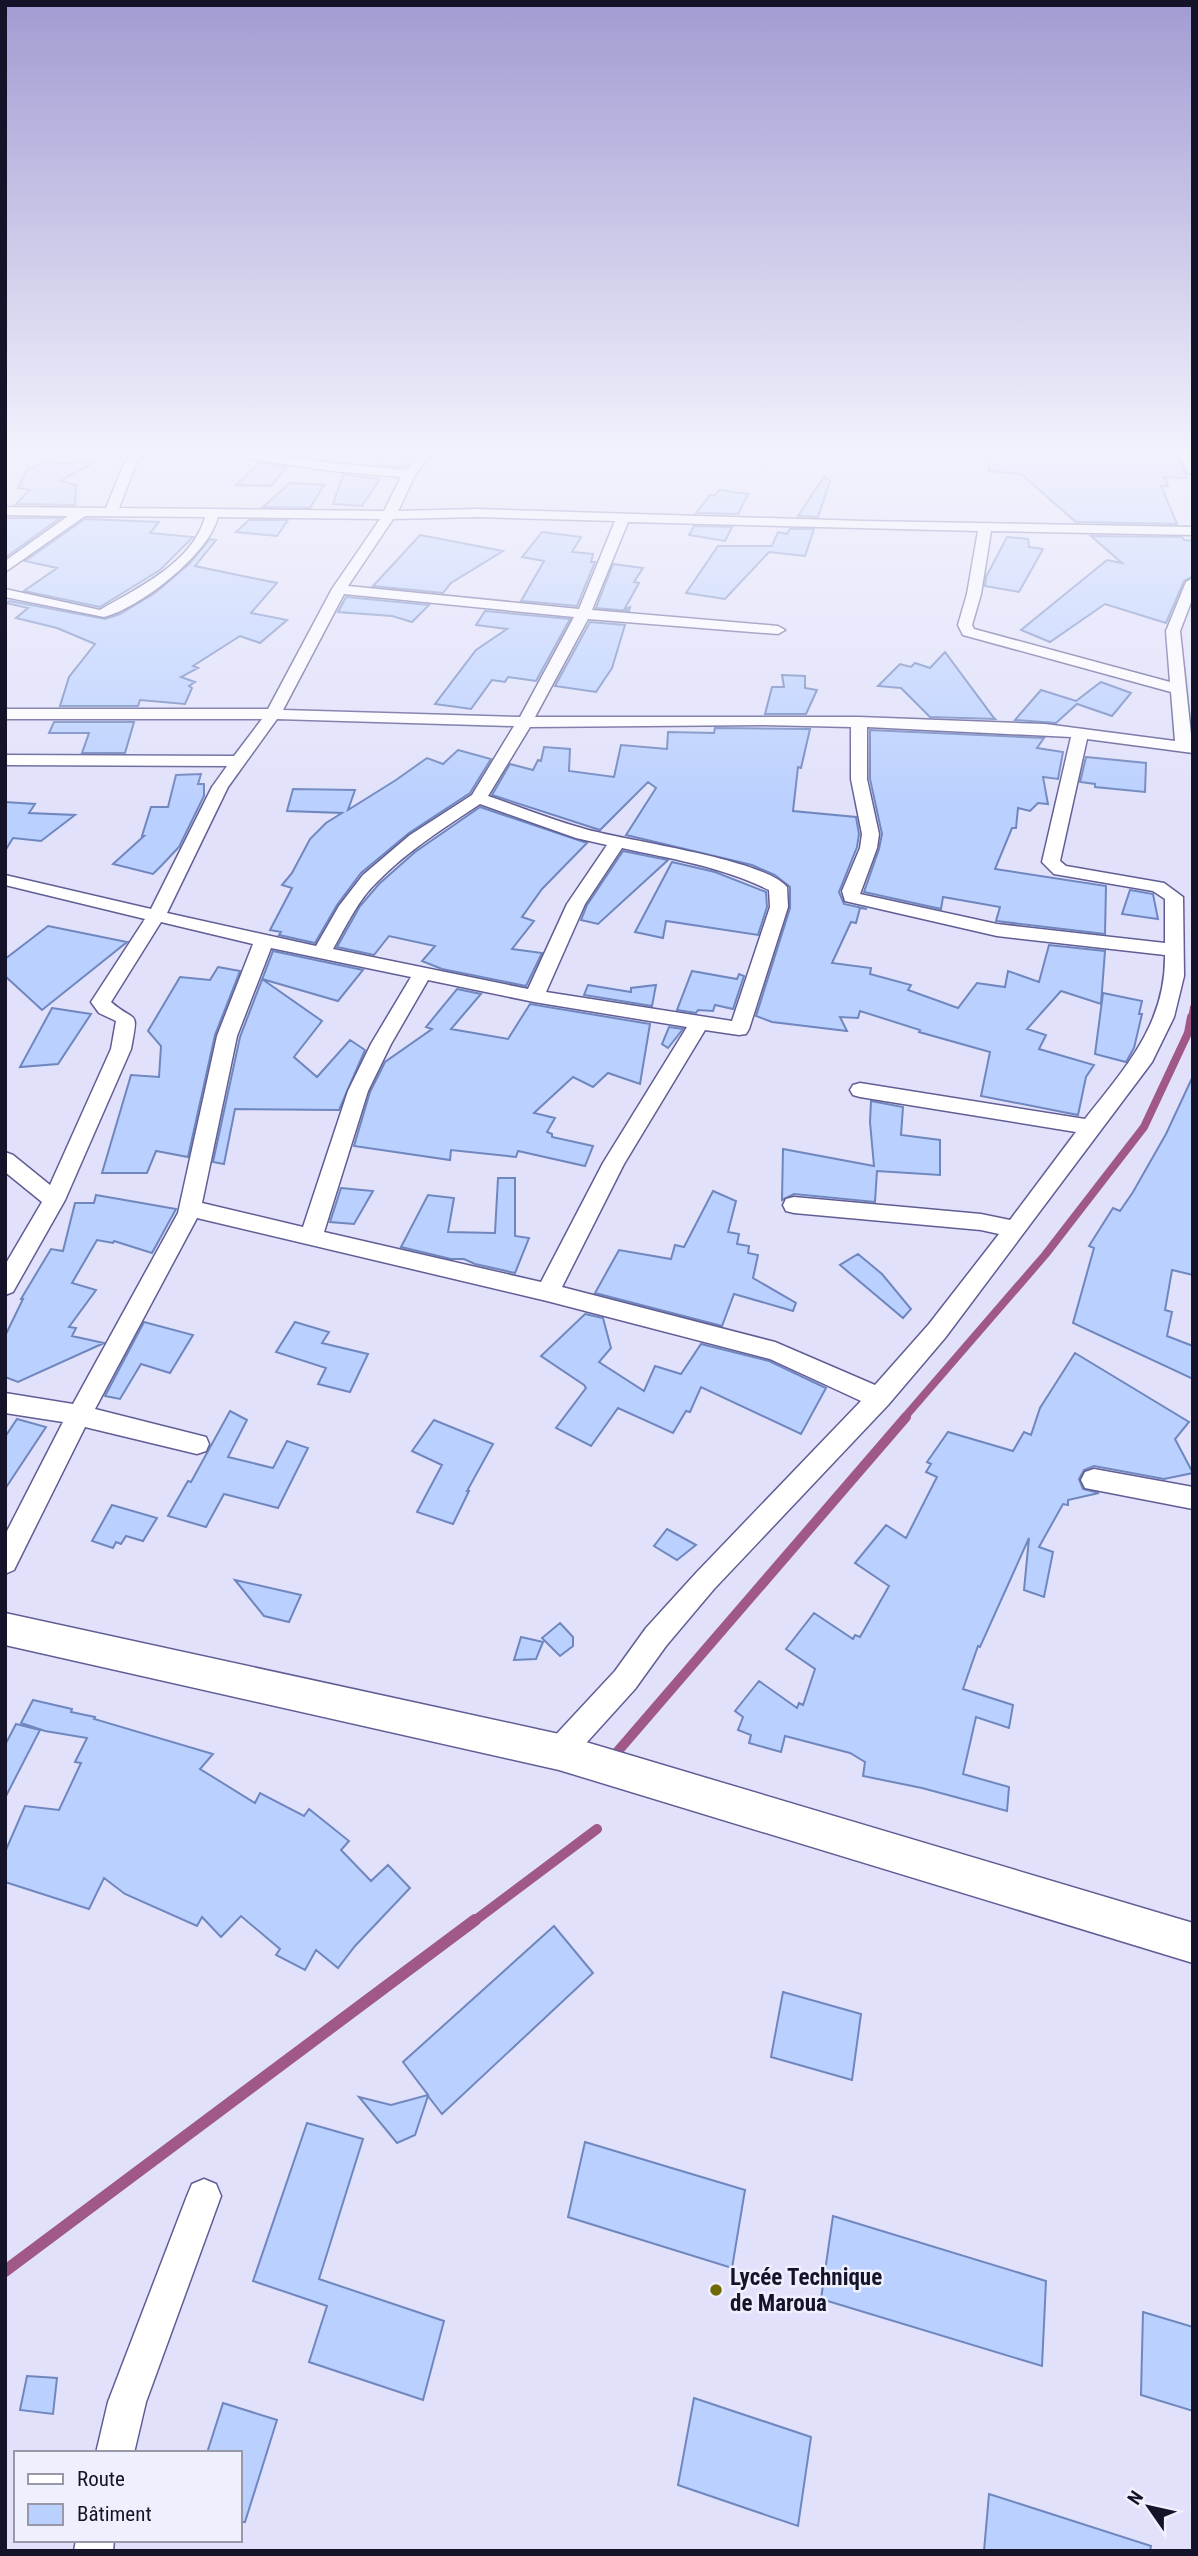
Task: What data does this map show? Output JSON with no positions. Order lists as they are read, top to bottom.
{
  "places": ["Lycée Technique de Maroua"],
  "legend": ["Route", "Bâtiment"],
  "north": "top left"
}
